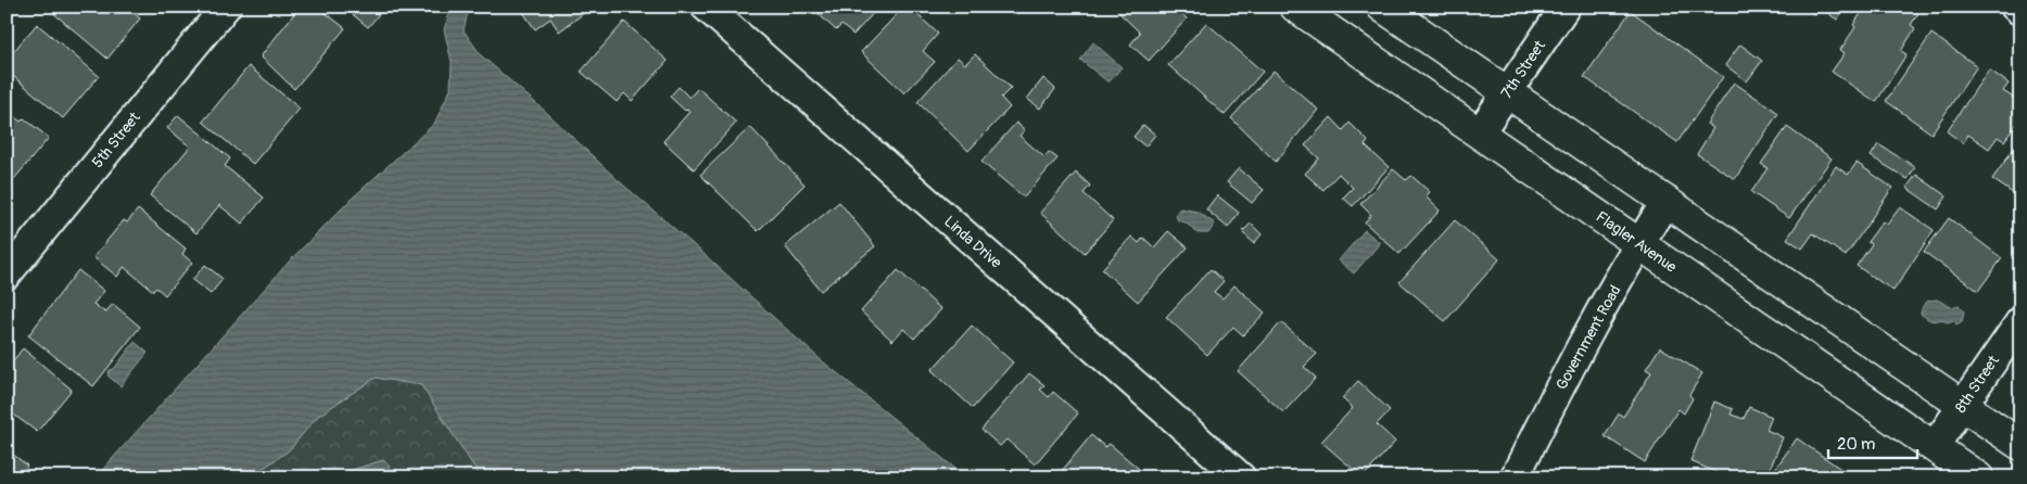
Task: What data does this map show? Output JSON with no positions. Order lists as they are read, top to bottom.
{
  "streets": {
    "main road": ["Flagler Avenue"],
    "street": [
      "7th Street",
      "5th Street",
      "Linda Drive",
      "Government Road",
      "8th Street"
    ]
  },
  "crossings": [
    ["7th Street", "Flagler Avenue"],
    ["Flagler Avenue", "Government Road"],
    ["Flagler Avenue", "8th Street"]
  ],
  "scale_bar": "20 m"
}
